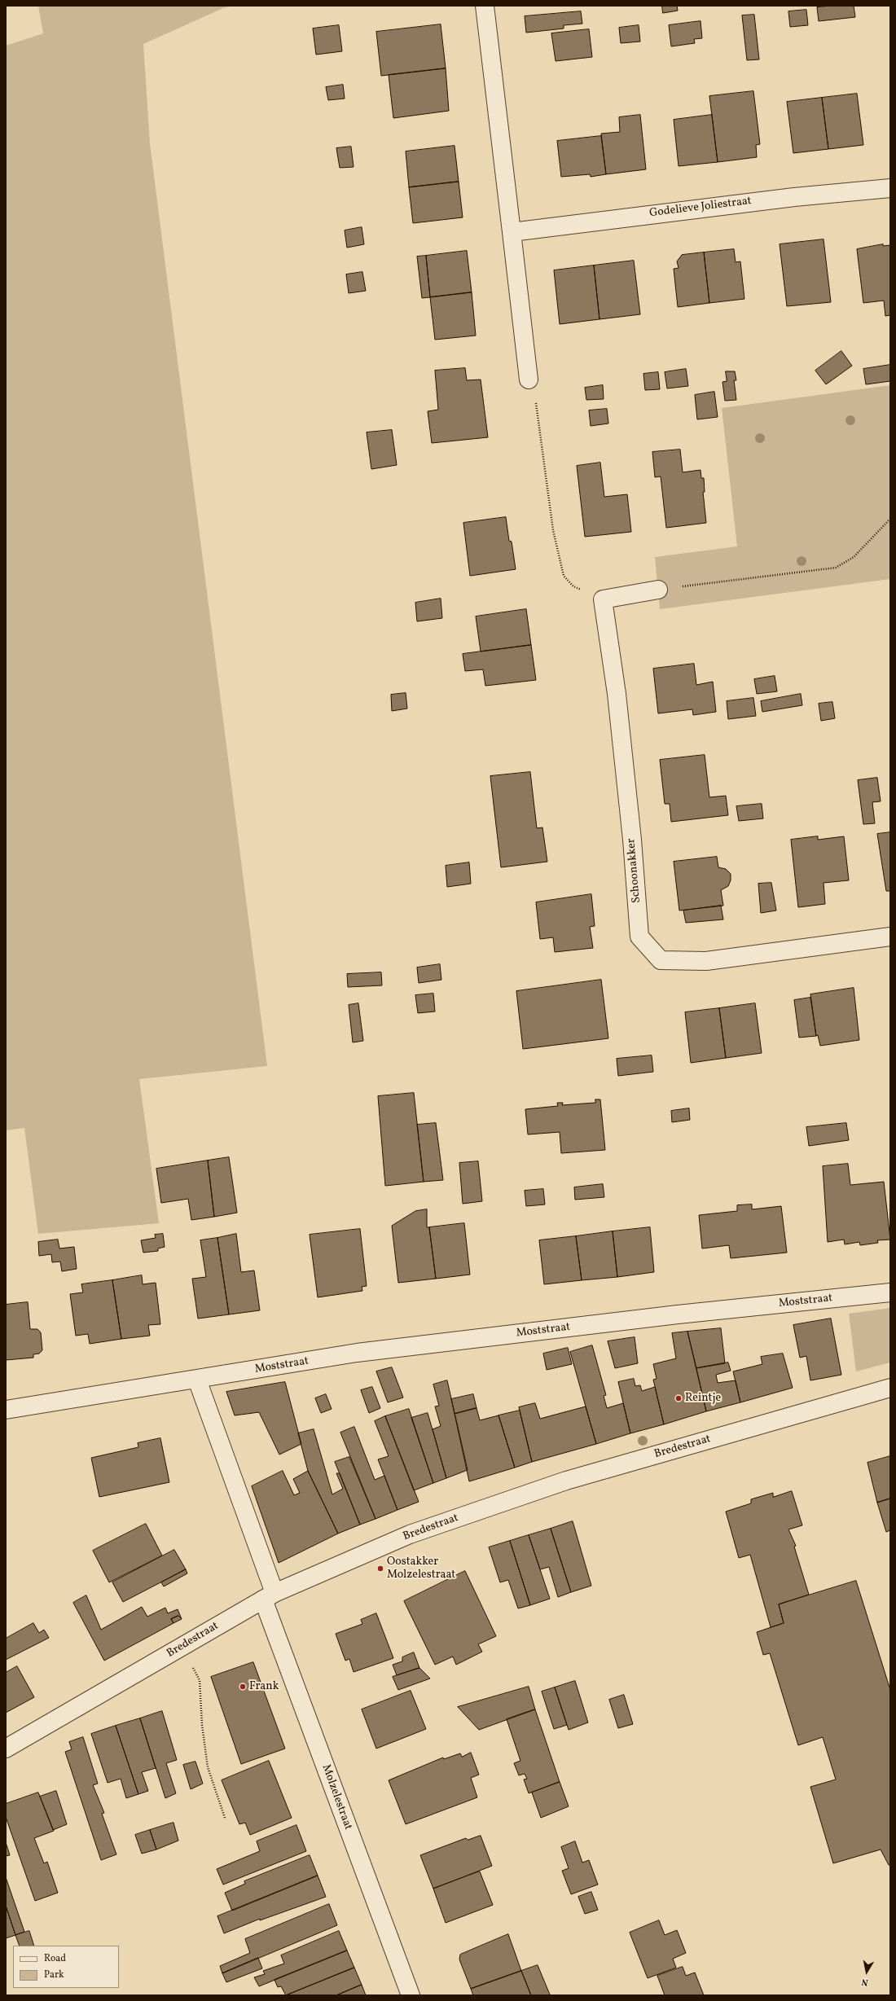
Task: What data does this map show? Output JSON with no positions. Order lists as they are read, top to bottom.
{
  "streets": {
    "street": [
      "Godelieve Joliestraat",
      "Schoonakker",
      "Moststraat",
      "Bredestraat",
      "Molzelestraat"
    ]
  },
  "crossings": [
    ["Bredestraat", "Molzelestraat"]
  ],
  "places": ["Reintje", "Oostakker Molzelestraat", "Frank"],
  "legend": ["Road", "Park"],
  "north": "bottom"
}
